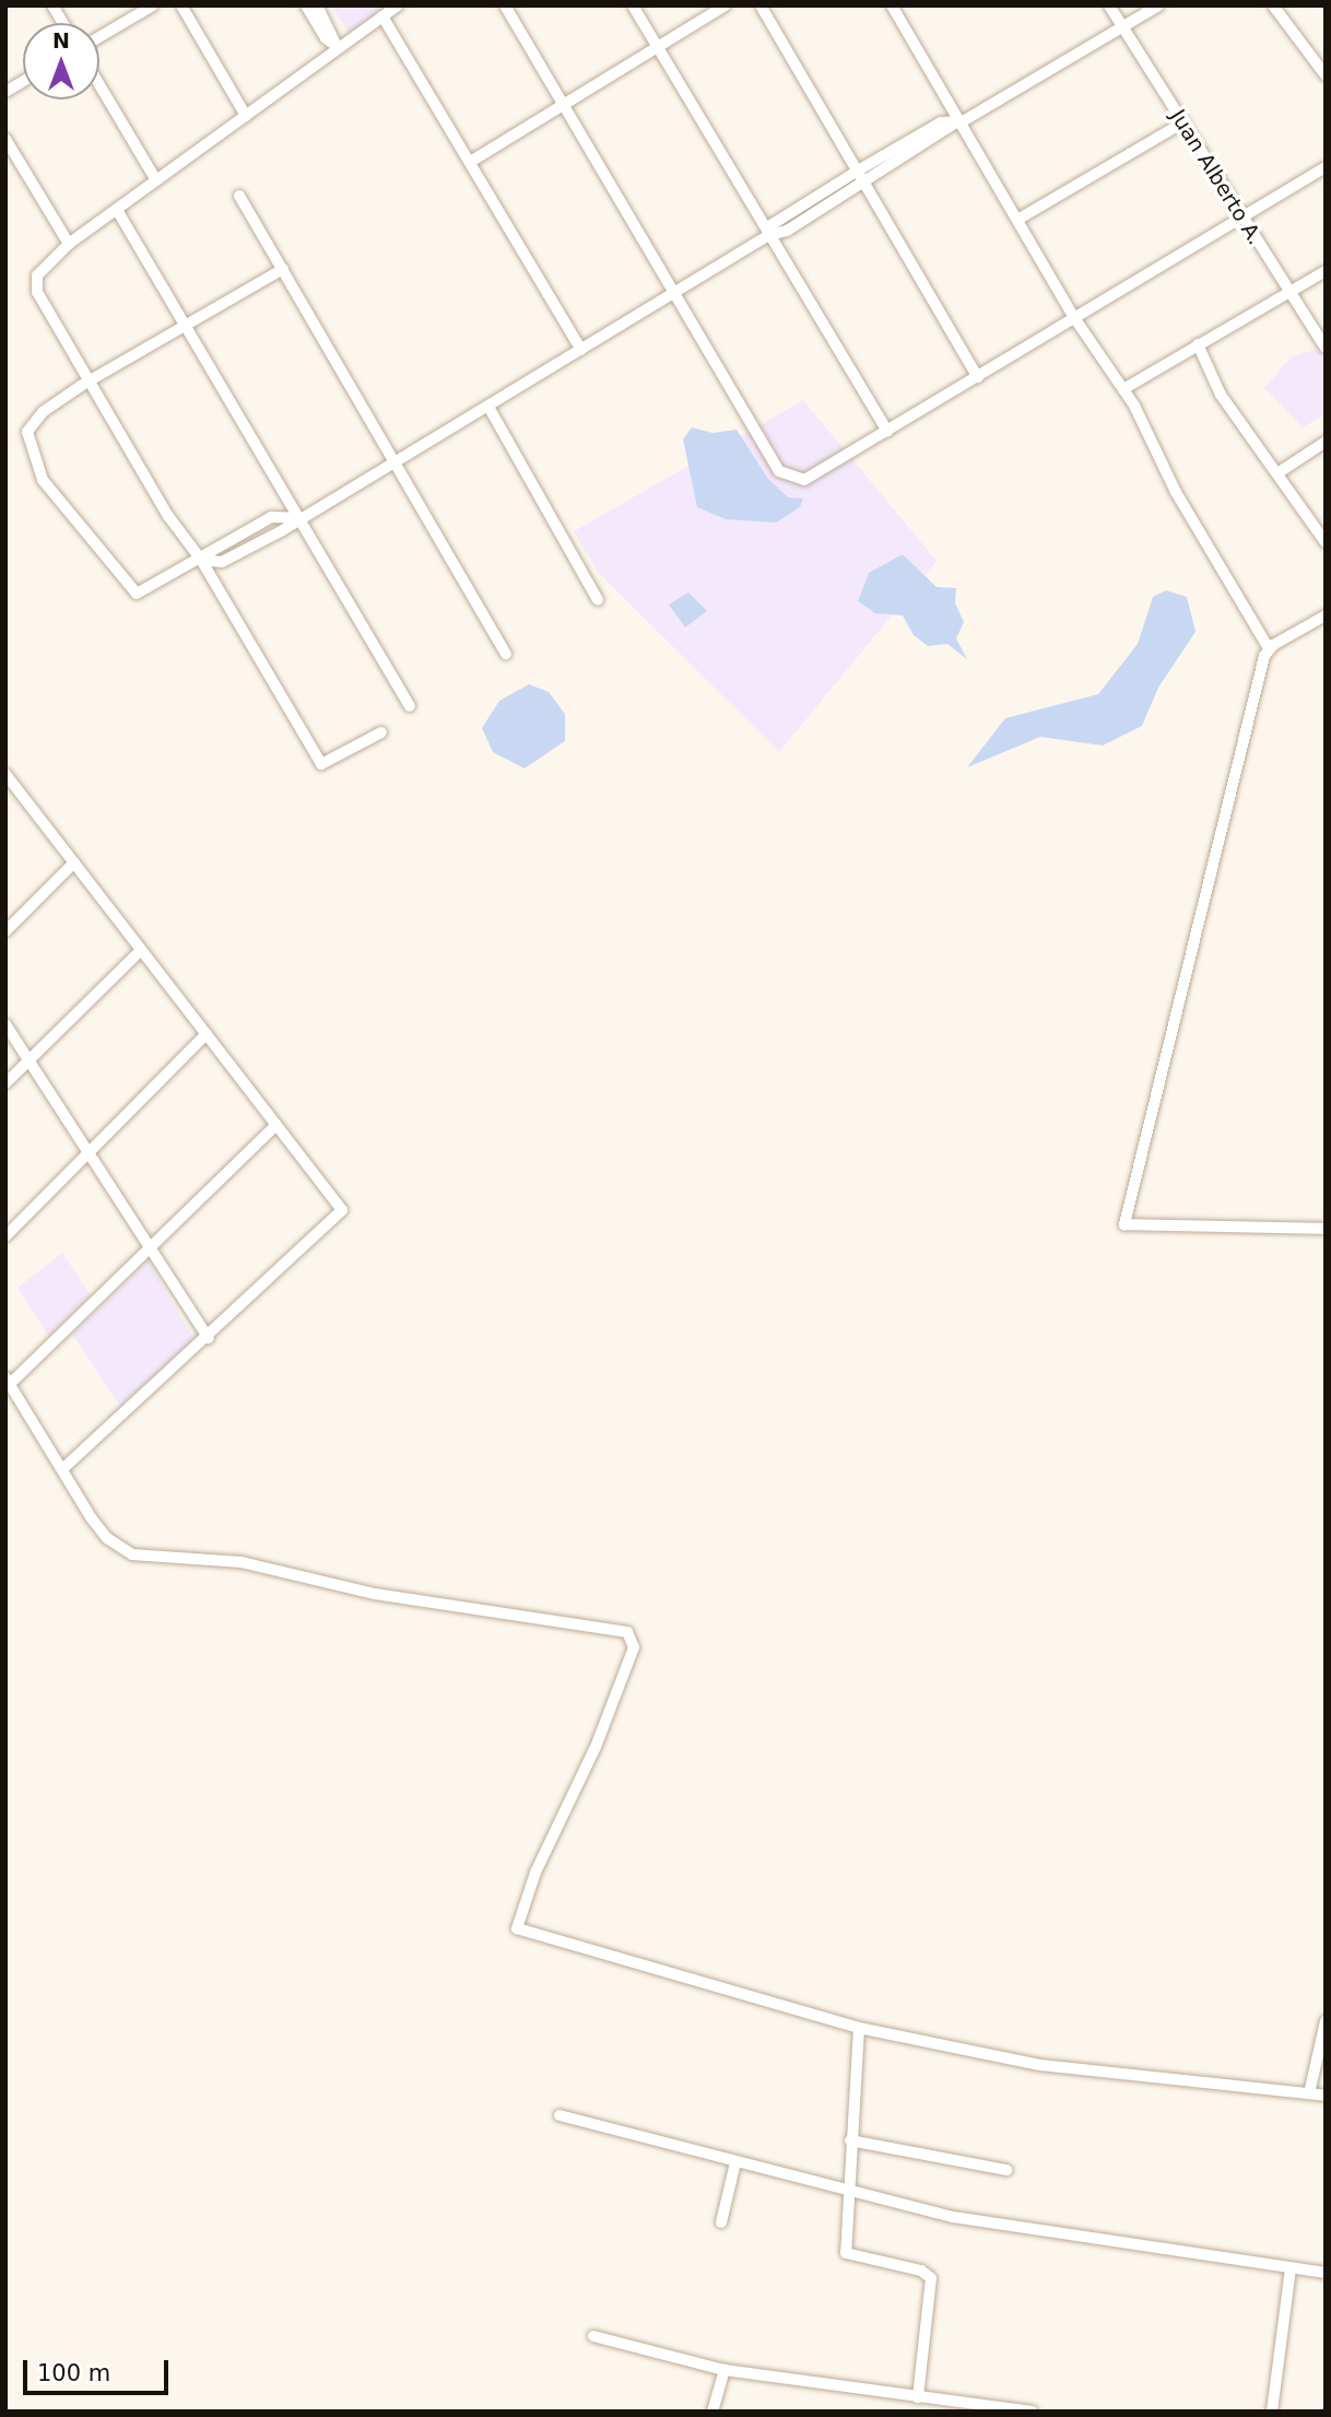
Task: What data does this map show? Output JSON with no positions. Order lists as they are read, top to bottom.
{
  "streets": {
    "street": ["Juan Alberto A."]
  },
  "scale_bar": "100 m",
  "north": "top"
}
